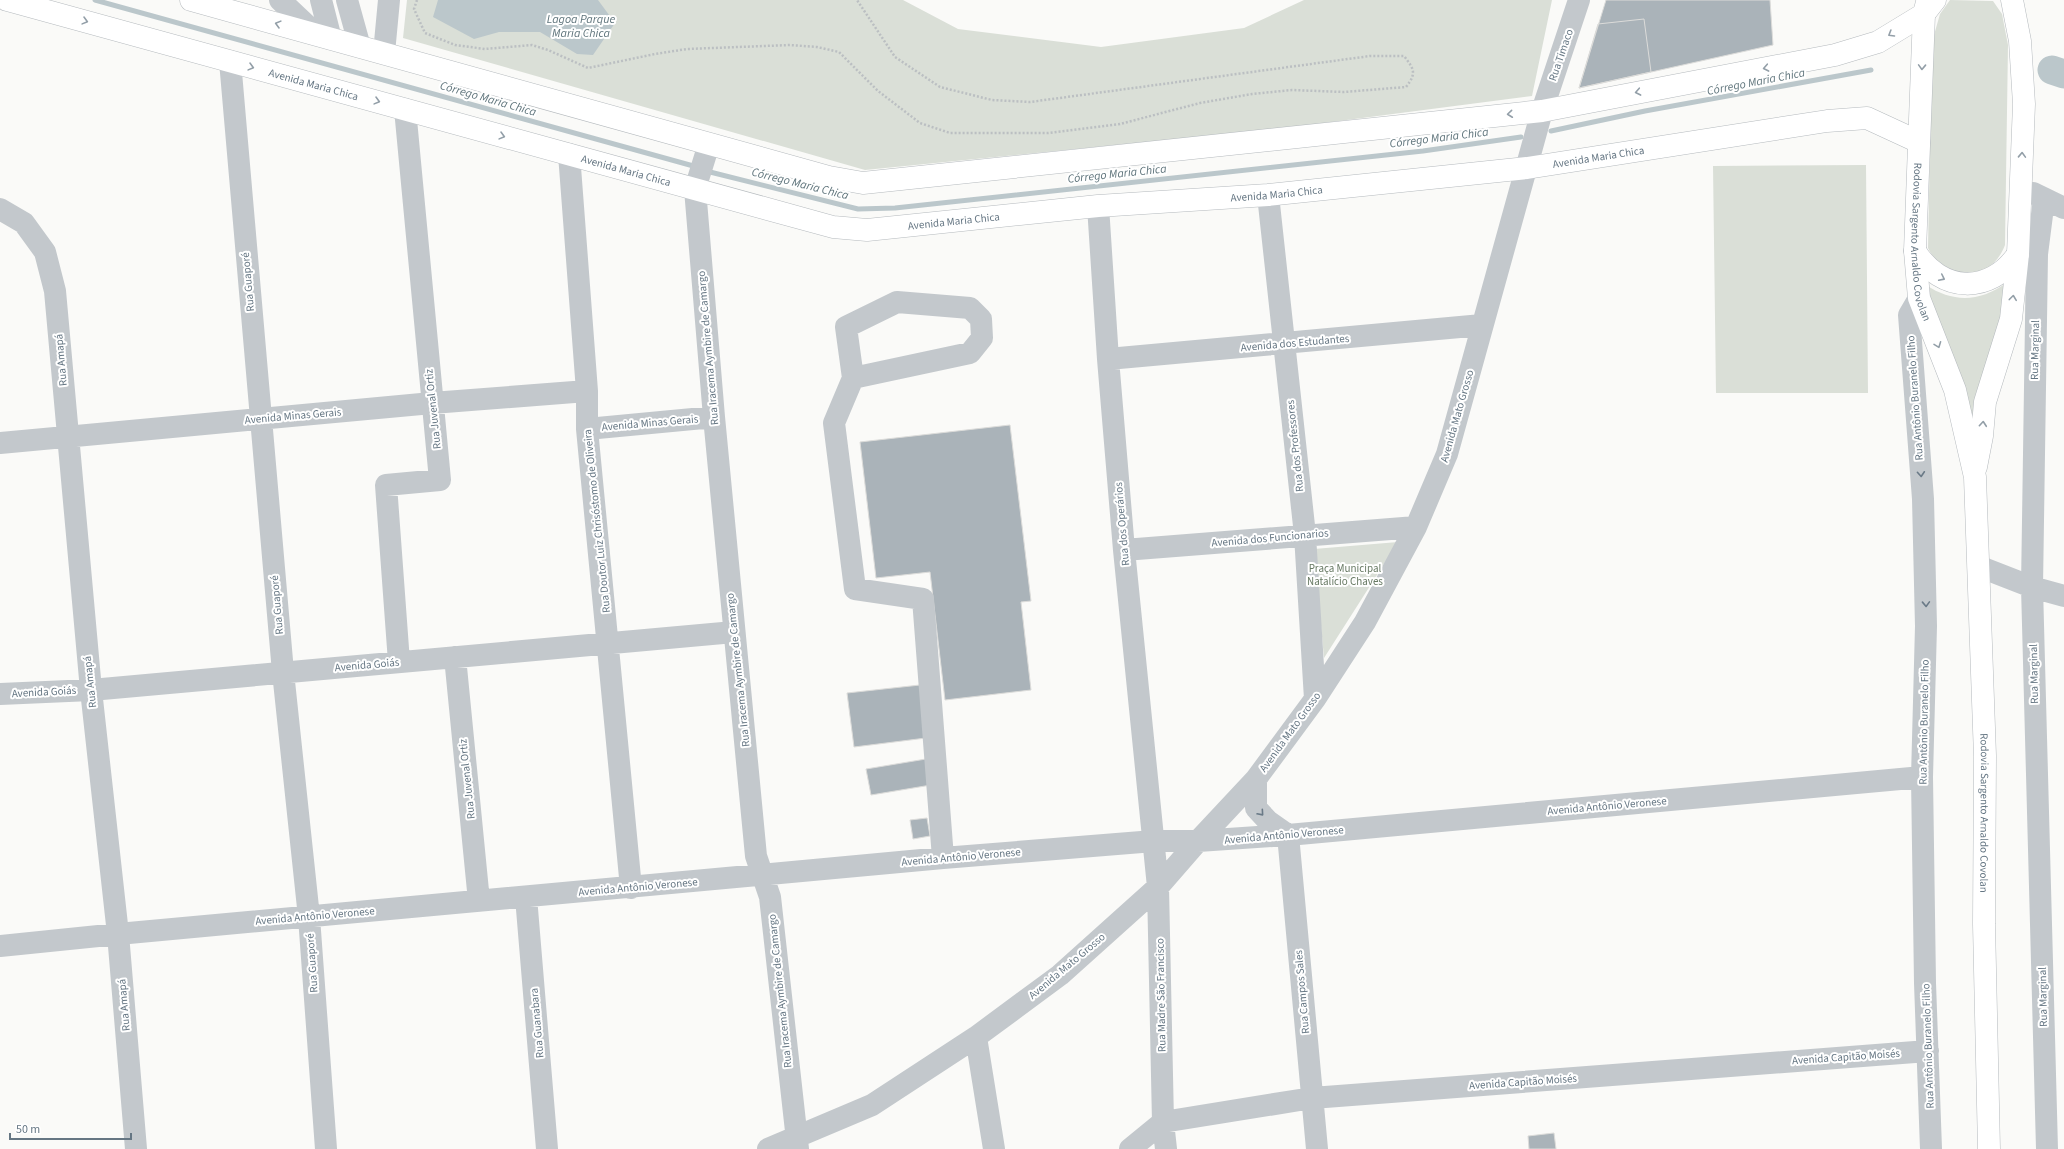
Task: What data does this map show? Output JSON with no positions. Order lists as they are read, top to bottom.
{
  "streets": {
    "main road": ["Avenida Maria Chica", "Rodovia Sargento Arnaldo Covolan"],
    "street": [
      "Rua Timaco",
      "Rua Guaporé",
      "Avenida dos Estudantes",
      "Rua Iracema Aymbire de Camargo",
      "Rua Marginal",
      "Rua Amapá",
      "Rua Antônio Buranelo Filho",
      "Rua Juvenal Ortiz",
      "Avenida Minas Gerais",
      "Avenida Mato Grosso",
      "Rua dos Professores",
      "Rua Doutor Luiz Chrisóstomo de Oliveira",
      "Rua dos Operários",
      "Avenida dos Funcionarios",
      "Avenida Goiás",
      "Avenida Antônio Veronese",
      "Rua Campos Sales",
      "Rua Madre São Francisco",
      "Rua Guanabara",
      "Avenida Capitão Moisés"
    ]
  },
  "crossings": [
    ["Rua Timaco", "Avenida Mato Grosso"],
    ["Avenida Maria Chica", "Rodovia Sargento Arnaldo Covolan"],
    ["Avenida Maria Chica", "Rua Guaporé"],
    ["Avenida Maria Chica", "Rua Iracema Aymbire de Camargo"],
    ["Avenida Maria Chica", "Rua Juvenal Ortiz"],
    ["Avenida Maria Chica", "Avenida Mato Grosso"],
    ["Avenida Maria Chica", "Rua dos Professores"],
    ["Avenida Maria Chica", "Rua Doutor Luiz Chrisóstomo de Oliveira"],
    ["Avenida Maria Chica", "Rua dos Operários"],
    ["Rodovia Sargento Arnaldo Covolan", "Rua Antônio Buranelo Filho"],
    ["Rua Guaporé", "Avenida Minas Gerais"],
    ["Rua Guaporé", "Avenida Goiás"],
    ["Rua Guaporé", "Avenida Antônio Veronese"],
    ["Avenida dos Estudantes", "Avenida Mato Grosso"],
    ["Avenida dos Estudantes", "Rua dos Professores"],
    ["Avenida dos Estudantes", "Rua dos Operários"],
    ["Rua Iracema Aymbire de Camargo", "Avenida Minas Gerais"],
    ["Rua Iracema Aymbire de Camargo", "Avenida Mato Grosso"],
    ["Rua Iracema Aymbire de Camargo", "Avenida Goiás"],
    ["Rua Iracema Aymbire de Camargo", "Avenida Antônio Veronese"],
    ["Rua Amapá", "Avenida Minas Gerais"],
    ["Rua Amapá", "Avenida Goiás"],
    ["Rua Amapá", "Avenida Antônio Veronese"],
    ["Rua Antônio Buranelo Filho", "Avenida Antônio Veronese"],
    ["Rua Antônio Buranelo Filho", "Avenida Capitão Moisés"],
    ["Rua Juvenal Ortiz", "Avenida Minas Gerais"],
    ["Rua Juvenal Ortiz", "Avenida Goiás"],
    ["Rua Juvenal Ortiz", "Avenida Antônio Veronese"],
    ["Avenida Minas Gerais", "Rua Doutor Luiz Chrisóstomo de Oliveira"],
    ["Avenida Mato Grosso", "Rua dos Professores"],
    ["Avenida Mato Grosso", "Avenida dos Funcionarios"],
    ["Avenida Mato Grosso", "Avenida Antônio Veronese"],
    ["Avenida Mato Grosso", "Rua Madre São Francisco"],
    ["Rua dos Professores", "Avenida dos Funcionarios"],
    ["Rua Doutor Luiz Chrisóstomo de Oliveira", "Avenida Goiás"],
    ["Rua Doutor Luiz Chrisóstomo de Oliveira", "Avenida Antônio Veronese"],
    ["Rua dos Operários", "Avenida dos Funcionarios"],
    ["Rua dos Operários", "Avenida Antônio Veronese"],
    ["Rua dos Operários", "Rua Madre São Francisco"],
    ["Avenida Antônio Veronese", "Rua Campos Sales"],
    ["Avenida Antônio Veronese", "Rua Madre São Francisco"],
    ["Avenida Antônio Veronese", "Rua Guanabara"],
    ["Rua Campos Sales", "Avenida Capitão Moisés"],
    ["Rua Madre São Francisco", "Avenida Capitão Moisés"]
  ],
  "one_way": ["Rua Antônio Buranelo Filho"],
  "water": ["Lagoa Parque Maria Chica", "Córrego Maria Chica"],
  "parks": ["Praça Municipal Natalício Chaves"],
  "scale_bar": "50 m"
}
